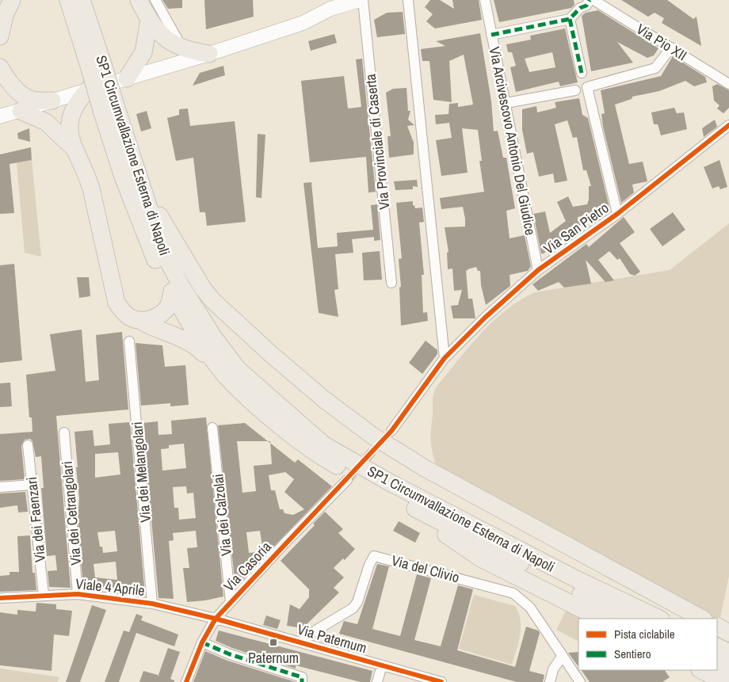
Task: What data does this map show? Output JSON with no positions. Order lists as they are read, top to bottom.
{
  "streets": {
    "highway": ["SP1 Circumvallazione Esterna di Napoli"],
    "street": [
      "Via Pio XII",
      "Via Arcivescovo Antonio Del Giudice",
      "Via Provinciale di Caserta",
      "Via San Pietro",
      "Via dei Melangolari",
      "Via dei Cetrangolari",
      "Via dei Calzolai",
      "Via dei Faenzari",
      "Via Casoria",
      "Via del Clivio",
      "Viale 4 Aprile",
      "Via Paternum"
    ]
  },
  "crossings": [
    ["Via Arcivescovo Antonio Del Giudice", "Via San Pietro"],
    ["Via dei Melangolari", "Viale 4 Aprile"],
    ["Via dei Cetrangolari", "Viale 4 Aprile"],
    ["Via dei Calzolai", "Via Casoria"],
    ["Via dei Faenzari", "Viale 4 Aprile"],
    ["Via Casoria", "Viale 4 Aprile"],
    ["Via Casoria", "Via Paternum"],
    ["Via del Clivio", "Via Paternum"],
    ["Viale 4 Aprile", "Via Paternum"]
  ],
  "places": {
    "transit": ["Paternum"]
  },
  "legend": ["Pista ciclabile", "Sentiero"]
}
